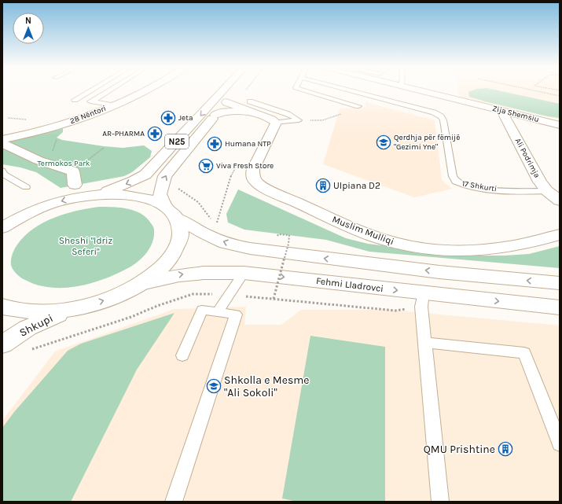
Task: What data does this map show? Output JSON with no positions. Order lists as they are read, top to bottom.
{
  "streets": {
    "main road": [
      "Zija Shemsiu",
      "28 Nëntori",
      "N25",
      "Ali Podrimja",
      "Muslim Mulliqi",
      "Fehmi Lladrovci",
      "Shkupi"
    ],
    "lane": ["17 Shkurti"]
  },
  "crossings": [
    ["Zija Shemsiu", "Ali Podrimja"],
    ["Ali Podrimja", "17 Shkurti"]
  ],
  "parks": ["Termokos Park", "Sheshi \"Idriz Seferi\""],
  "places": {
    "pharmacy": ["Jeta", "AR-PHARMA", "Humana NTP"],
    "school or university": ["Qerdhja për fëmijë \"Gezimi Yne\"", "Shkolla e Mesme \"Ali Sokoli\""],
    "supermarket": ["Viva Fresh Store"],
    "building": ["Ulpiana D2", "QMU Prishtine"]
  },
  "north": "top"
}
